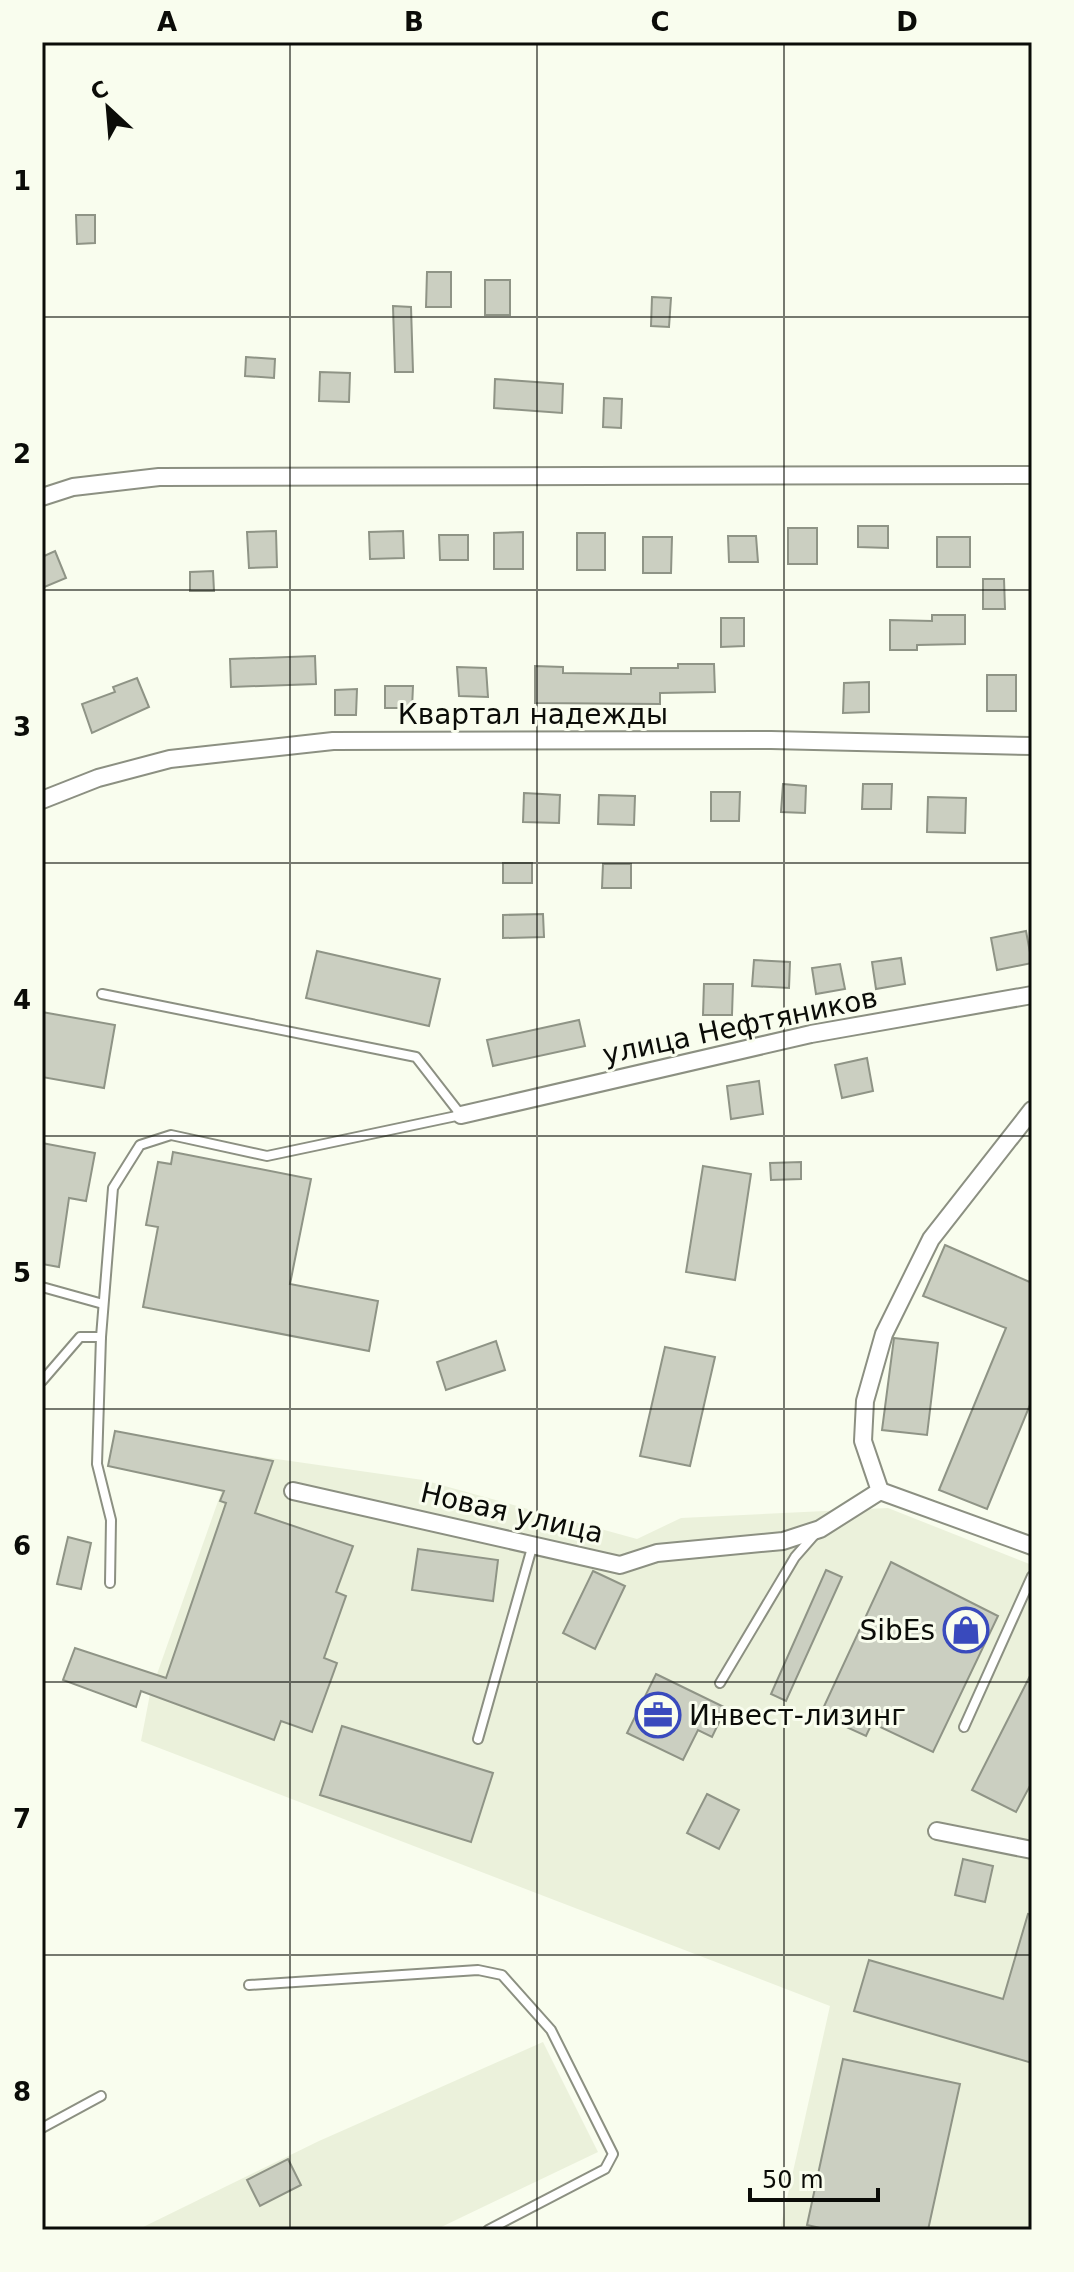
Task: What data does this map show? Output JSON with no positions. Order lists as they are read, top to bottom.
{
  "streets": {
    "street": ["Квартал надежды", "улица Нефтяников", "Новая улица"]
  },
  "places": {
    "shop": ["SibEs"],
    "office": ["Инвест-лизинг"]
  },
  "scale_bar": "50 m",
  "north": "top left",
  "grid": {
    "columns": [
      "A",
      "B",
      "C",
      "D"
    ],
    "rows": [
      "1",
      "2",
      "3",
      "4",
      "5",
      "6",
      "7",
      "8"
    ]
  }
}
